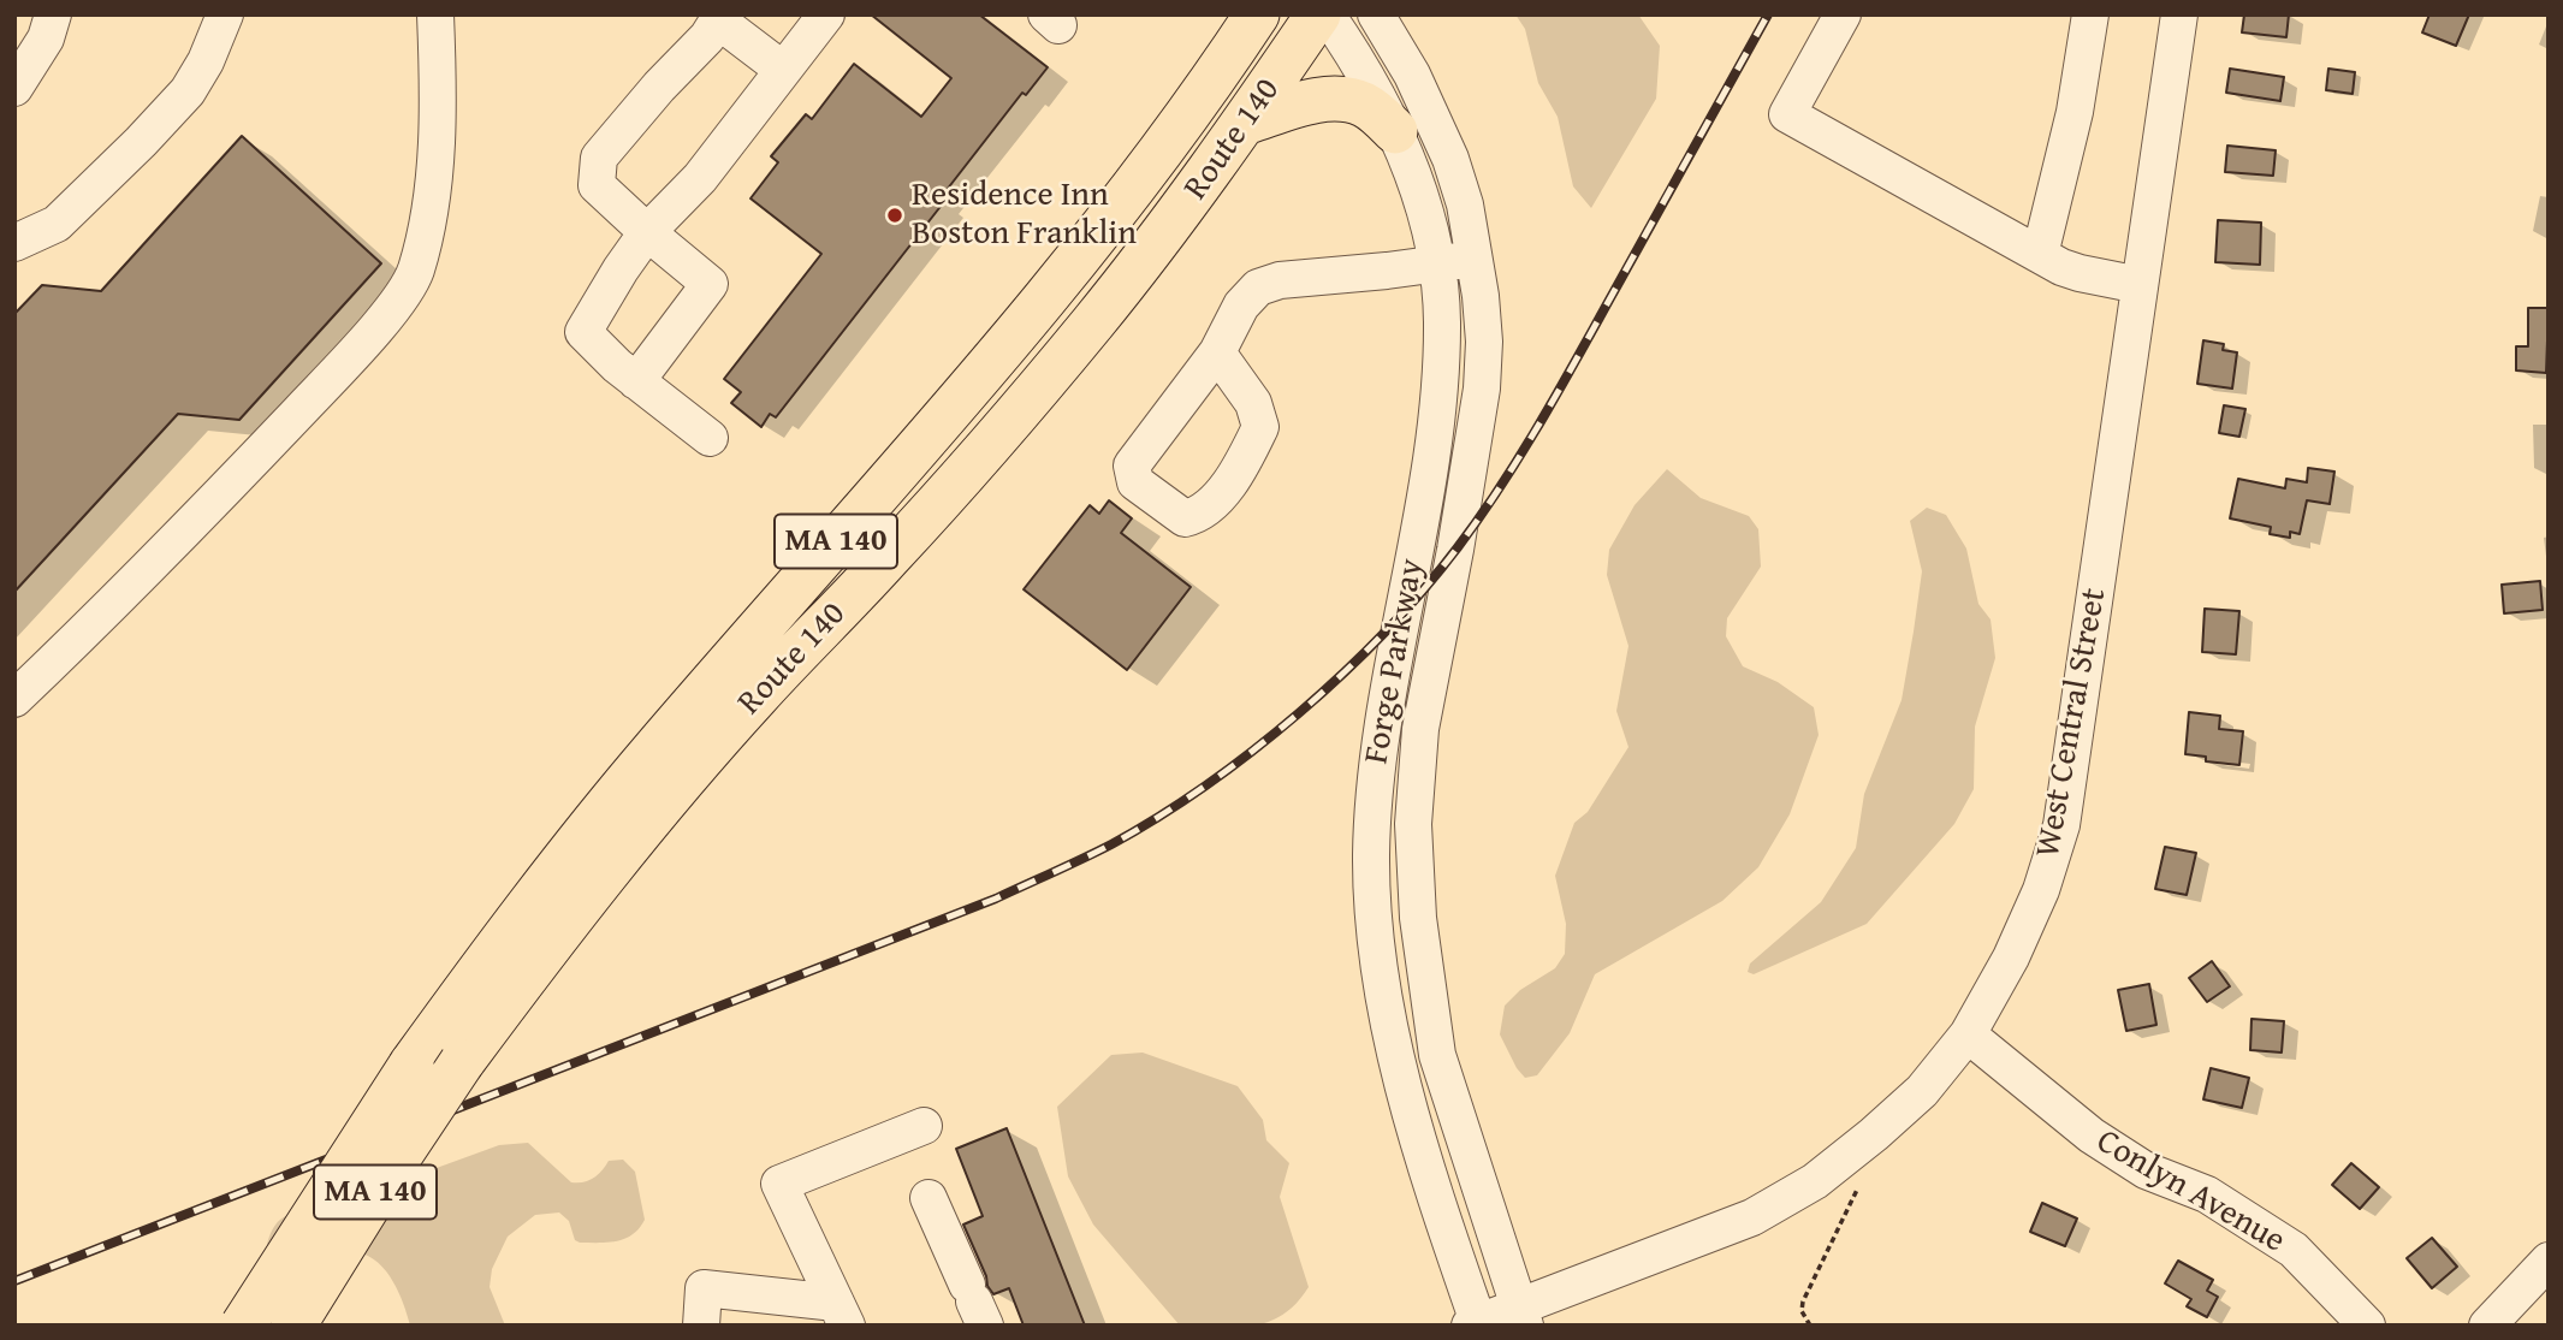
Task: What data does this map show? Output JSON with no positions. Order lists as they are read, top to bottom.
{
  "streets": {
    "main road": ["Route 140", "MA 140"],
    "street": ["Forge Parkway", "West Central Street", "Conlyn Avenue"]
  },
  "crossings": [
    ["Forge Parkway", "West Central Street"],
    ["West Central Street", "Conlyn Avenue"]
  ],
  "places": ["Residence Inn Boston Franklin"]
}
